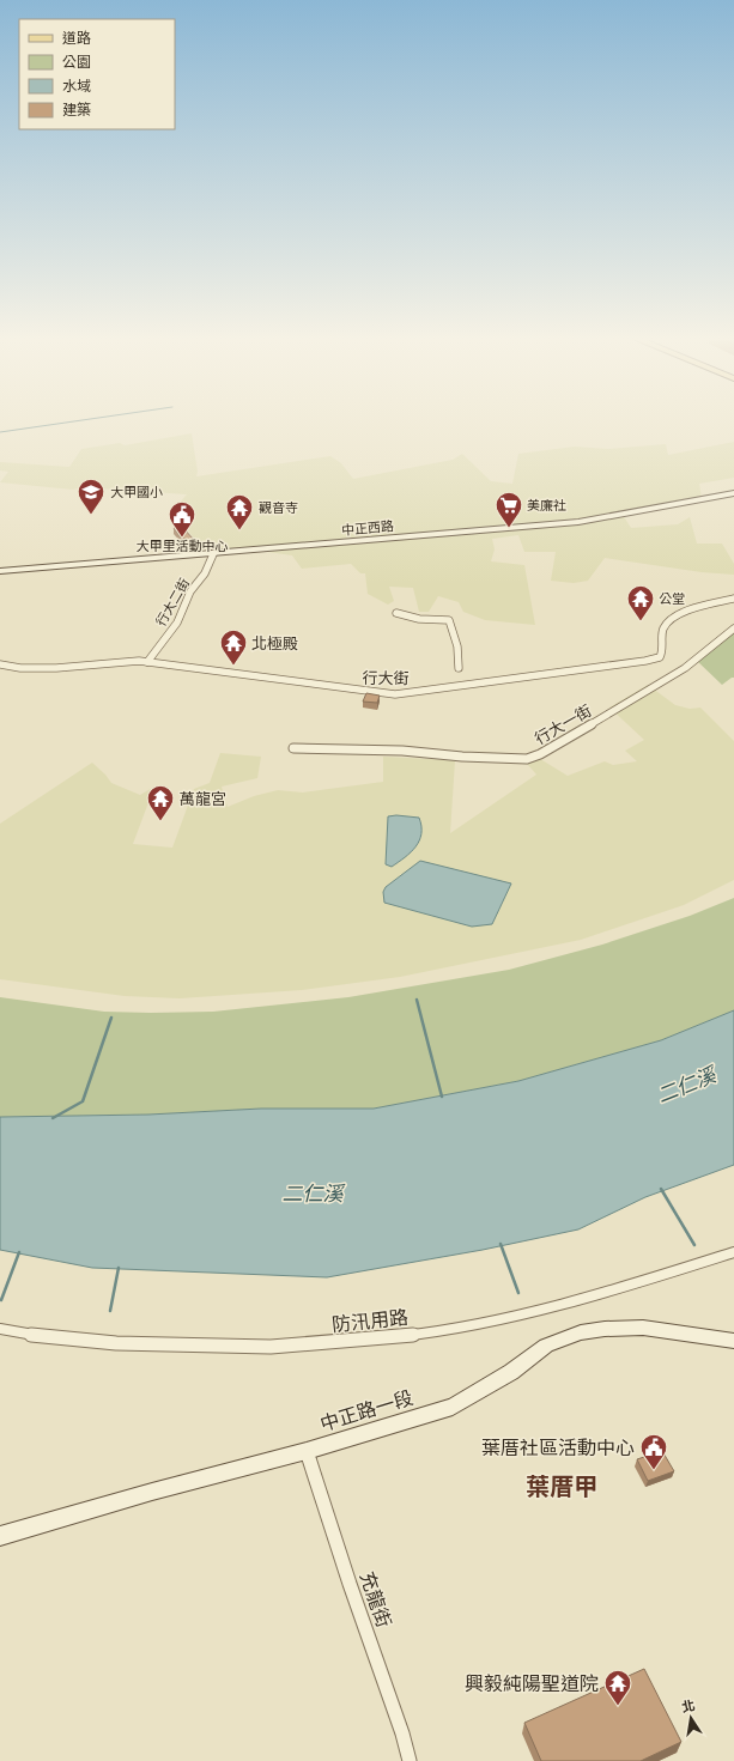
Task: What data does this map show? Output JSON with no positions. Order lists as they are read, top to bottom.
{
  "streets": {
    "street": [
      "中正西路",
      "行大二街",
      "行大街",
      "行大一街",
      "防汛用路",
      "中正路一段",
      "充龍街"
    ]
  },
  "crossings": [
    ["中正西路", "行大二街"],
    ["行大二街", "行大街"],
    ["中正路一段", "充龍街"]
  ],
  "districts": ["葉厝甲"],
  "water": ["二仁溪"],
  "places": {
    "school or university": ["大甲國小"],
    "supermarket": ["美廉社"],
    "temple": [
      "觀音寺",
      "公堂",
      "北極殿",
      "萬龍宮",
      "興毅純陽聖道院"
    ],
    "public building": ["大甲里活動中心", "葉厝社區活動中心"]
  },
  "legend": [
    "道路",
    "公園",
    "水域",
    "建築"
  ],
  "north": "top"
}
